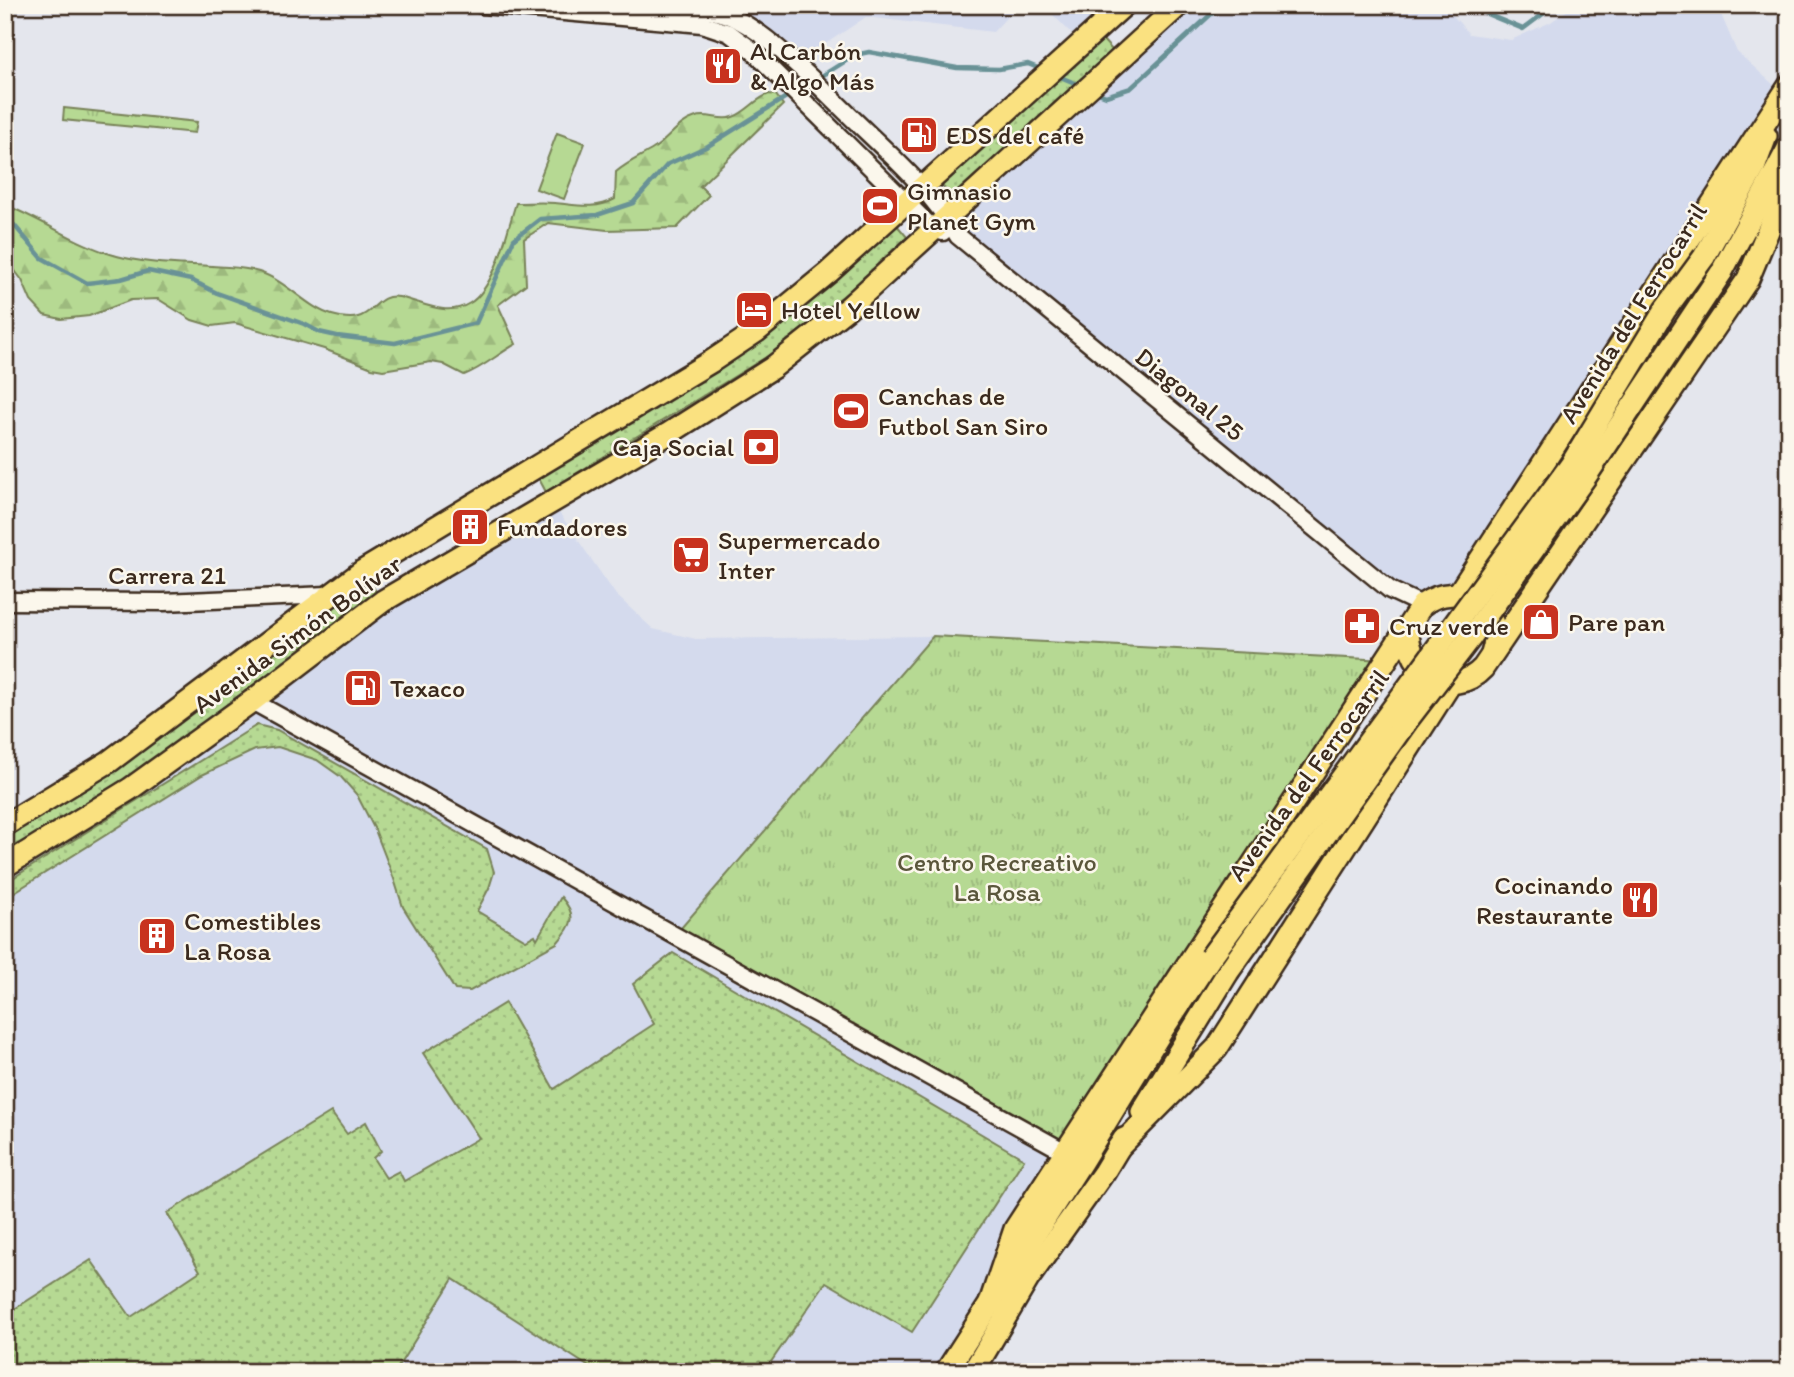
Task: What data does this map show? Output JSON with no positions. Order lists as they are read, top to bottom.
{
  "streets": {
    "main road": ["Avenida del Ferrocarril", "Avenida Simón Bolívar"],
    "street": ["Diagonal 25", "Carrera 21"]
  },
  "crossings": [
    ["Diagonal 25", "Avenida Simón Bolívar"],
    ["Carrera 21", "Avenida Simón Bolívar"]
  ],
  "parks": ["Centro Recreativo La Rosa"],
  "places": {
    "restaurant": ["Al Carbón & Algo Más", "Cocinando Restaurante"],
    "fuel station": ["EDS del café", "Texaco"],
    "sports": ["Gimnasio Planet Gym", "Canchas de Futbol San Siro"],
    "hotel": ["Hotel Yellow"],
    "bank": ["Caja Social"],
    "building": ["Fundadores", "Comestibles La Rosa"],
    "supermarket": ["Supermercado Inter"],
    "shop": ["Pare pan"],
    "pharmacy": ["Cruz verde"]
  }
}
